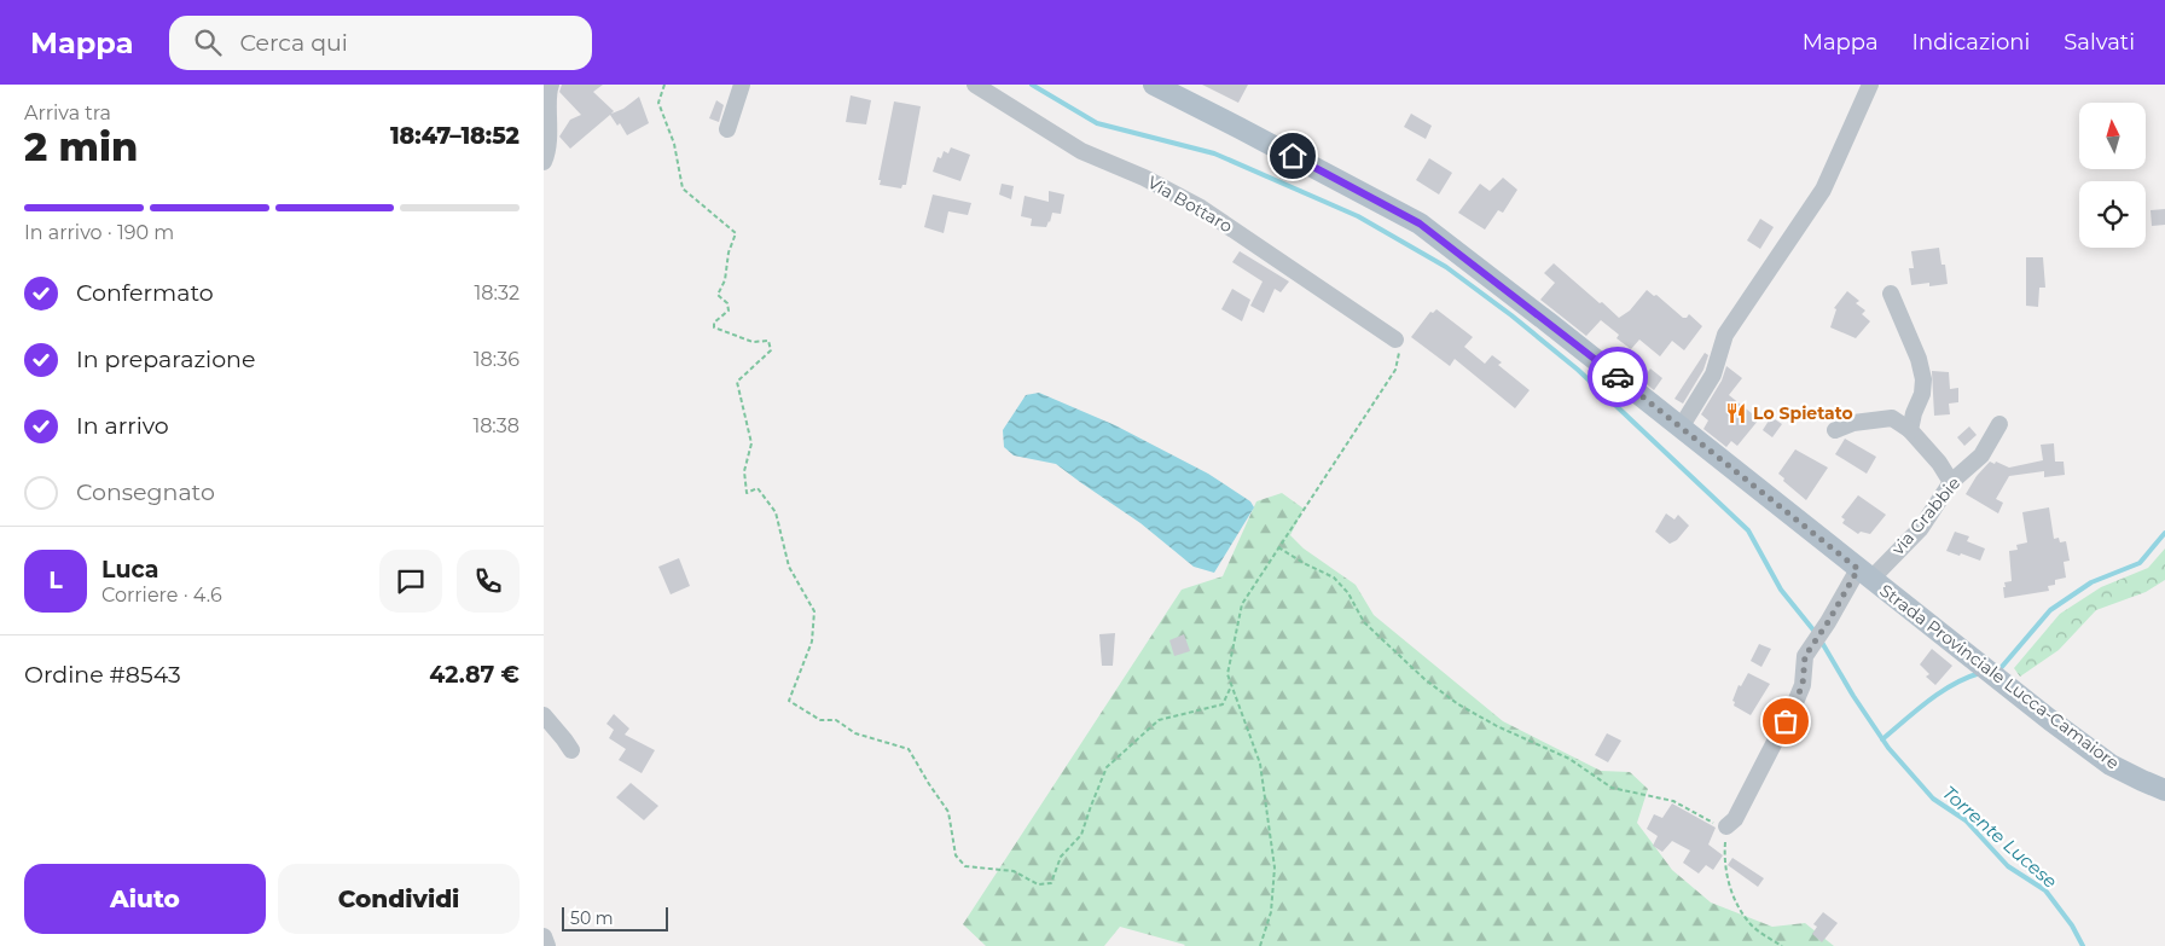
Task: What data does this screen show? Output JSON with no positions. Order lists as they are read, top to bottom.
{
  "streets": {
    "main road": ["Strada Provinciale Lucca-Camaiore"],
    "street": ["Via Bottaro", "via Grabbie"]
  },
  "crossings": [
    ["via Grabbie", "Strada Provinciale Lucca-Camaiore"]
  ],
  "water": ["Torrente Lucese"],
  "places": {
    "restaurant": ["Lo Spietato"]
  },
  "scale_bar": "50 m",
  "north": "top",
  "page": {
    "header": "Mappa",
    "search": "Cerca qui",
    "nav": ["Mappa", "Indicazioni", "Salvati"],
    "heading": ["2 min", "Arriva tra", "18:47–18:52"],
    "panel": [
      "Luca",
      "Corriere · 4.6",
      "Ordine #8543",
      "42.87 €"
    ],
    "bar": "In arrivo · 190 m",
    "list": [
      ["Confermato", "18:32"],
      ["In preparazione", "18:36"],
      ["In arrivo", "18:38"],
      "Consegnato"
    ],
    "round": "L",
    "buttons": ["Aiuto", "Condividi"],
    "scale": "50 m"
  }
}
